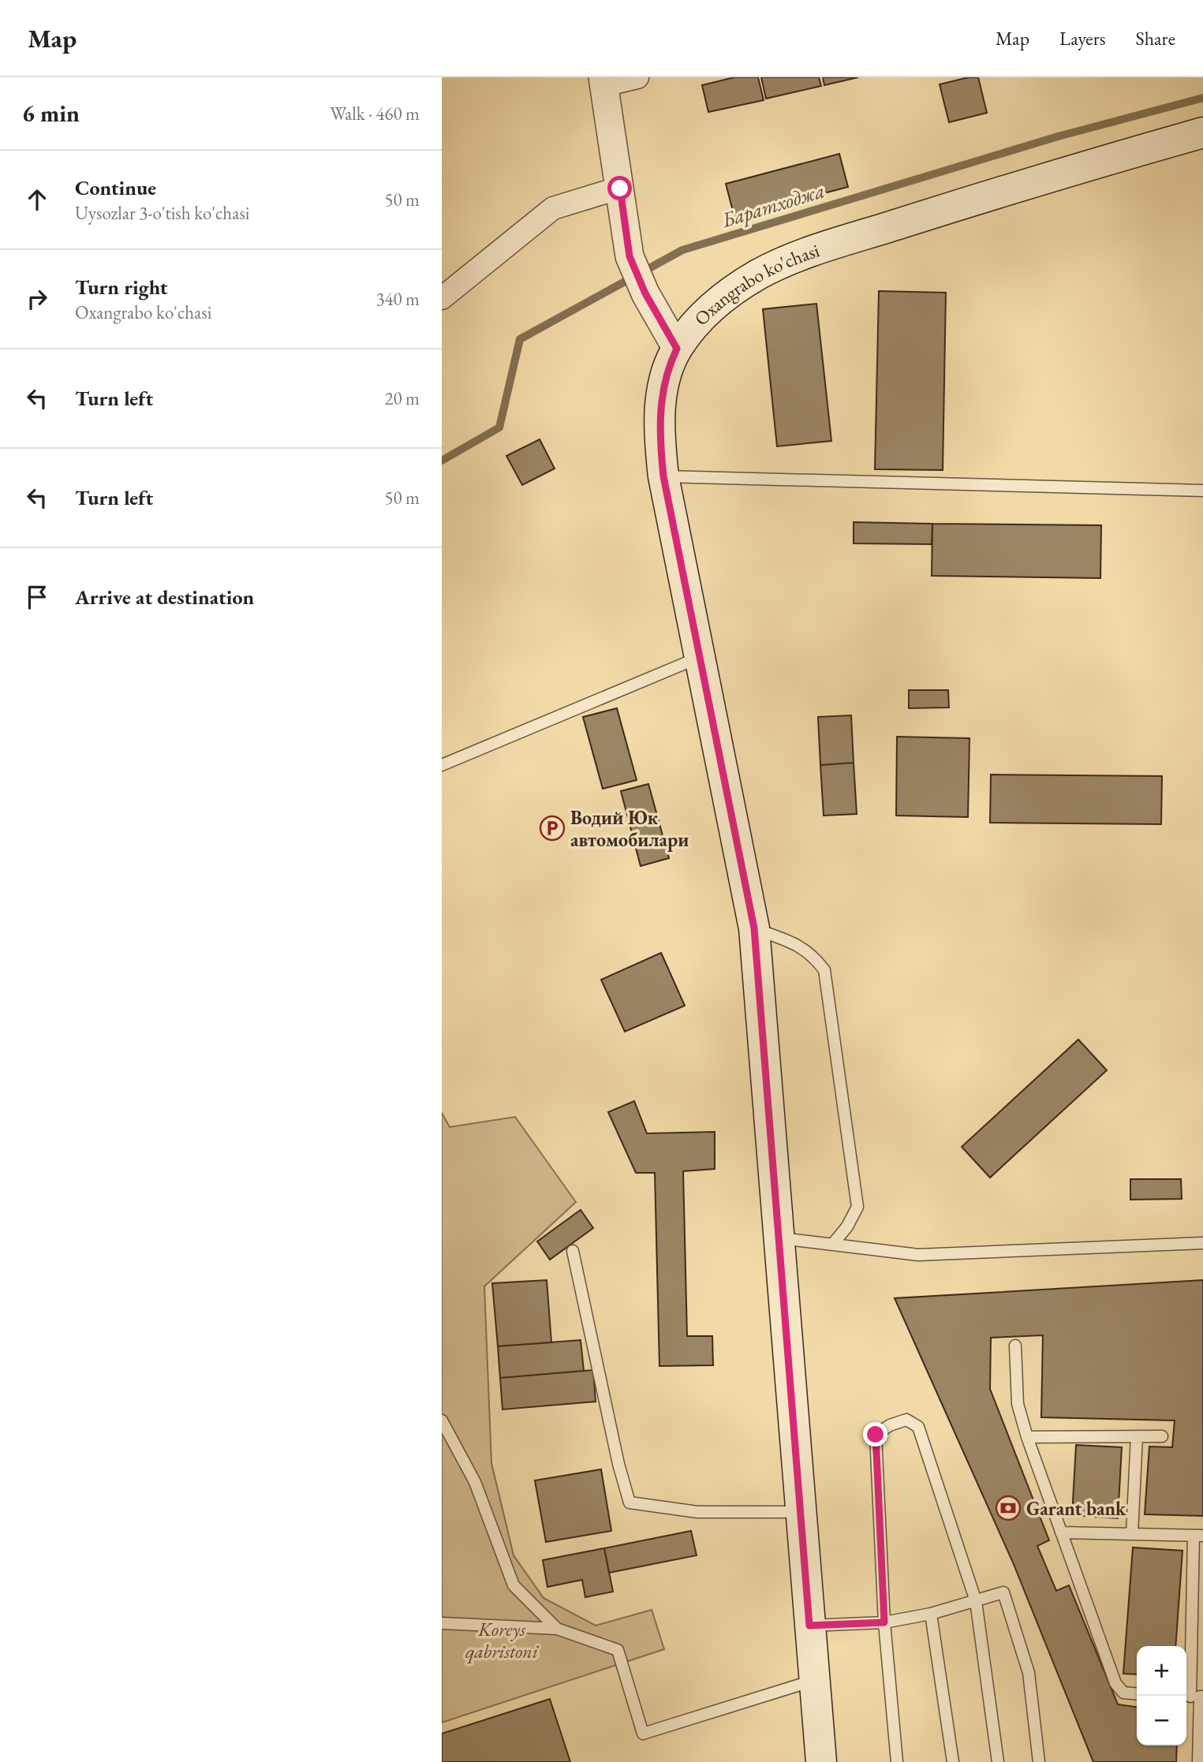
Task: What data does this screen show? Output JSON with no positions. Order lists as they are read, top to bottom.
{
  "streets": {
    "main road": ["Oxangrabo ko'chasi"]
  },
  "water": ["Баратходжа"],
  "parks": ["Koreys qabristoni"],
  "places": {
    "parking": ["Водий Юк автомобилари"],
    "bank": ["Garant bank"]
  },
  "page": {
    "header": "Map",
    "nav": ["Map", "Layers", "Share"],
    "heading": ["6 min", "Walk · 460 m"],
    "list": [
      ["Continue", "Uysozlar 3-o'tish ko'chasi", "50 m"],
      ["Turn right", "Oxangrabo ko'chasi", "340 m"],
      ["Turn left", "20 m"],
      ["Turn left", "50 m"],
      "Arrive at destination"
    ],
    "map_buttons": ["+", "−"]
  }
}
